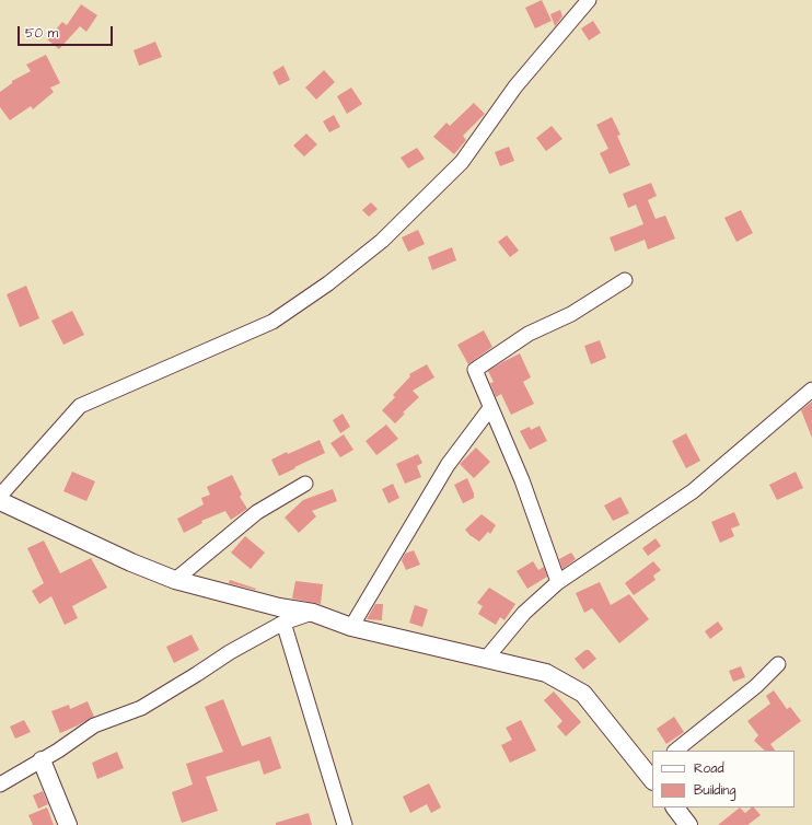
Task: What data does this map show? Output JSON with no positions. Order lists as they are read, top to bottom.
{
  "legend": ["Road", "Building"],
  "scale_bar": "50 m"
}
